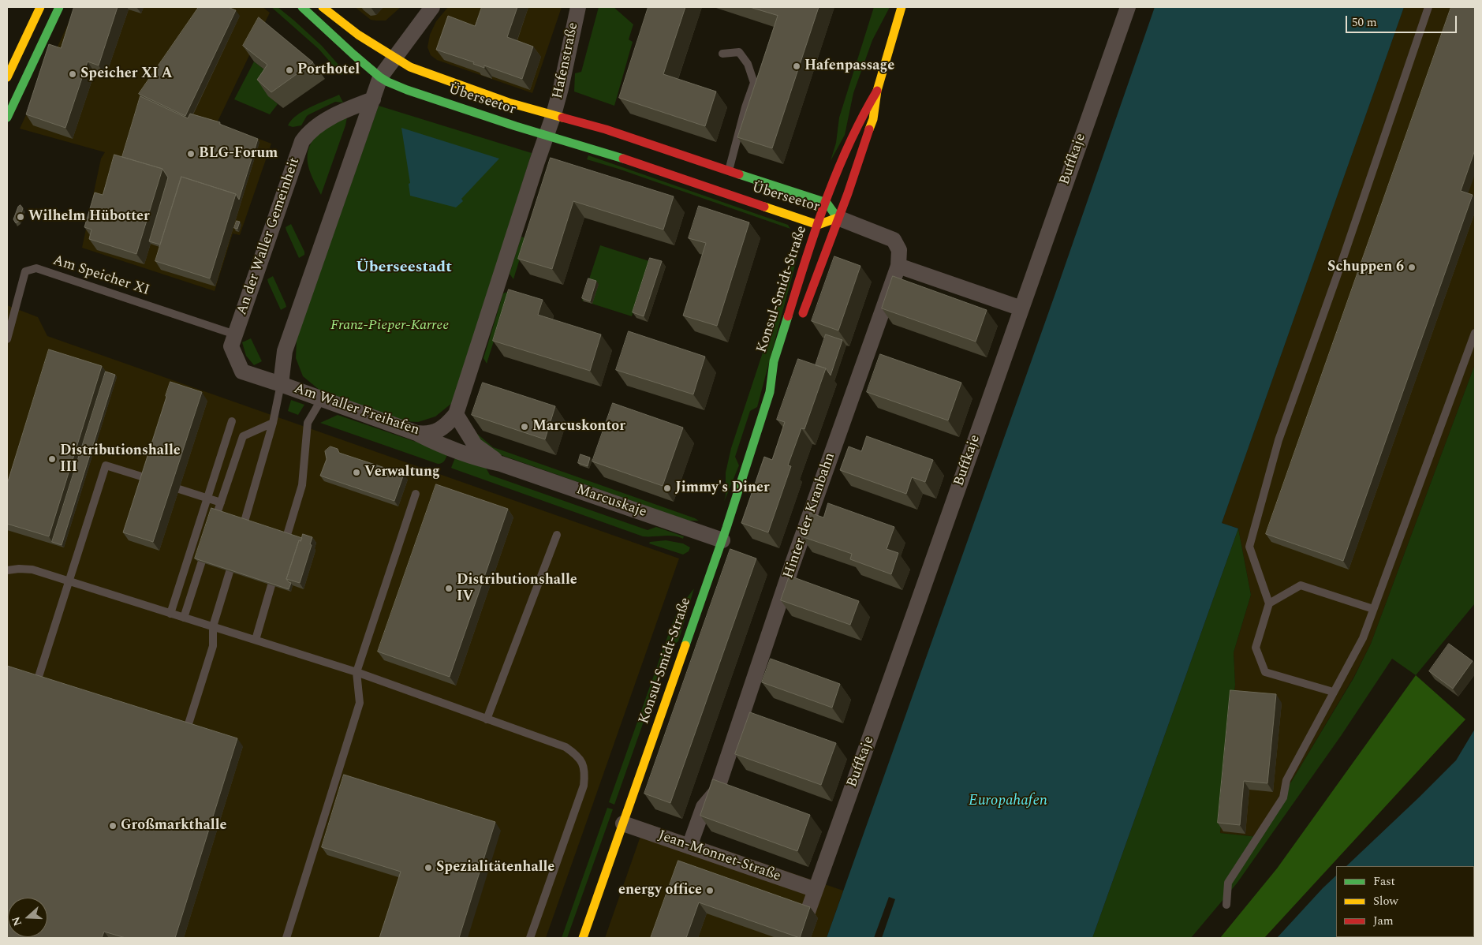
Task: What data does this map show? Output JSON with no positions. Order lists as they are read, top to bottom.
{
  "streets": {
    "street": [
      "Hafenstraße",
      "Überseetor",
      "Buffkaje",
      "An der Waller Gemeinheit",
      "Konsul-Smidt-Straße",
      "Am Waller Freihafen",
      "Marcuskaje",
      "Hinter der Kranbahn",
      "Jean-Monnet-Straße"
    ],
    "lane": ["Am Speicher XI"]
  },
  "crossings": [
    ["Hafenstraße", "Überseetor"],
    ["Hafenstraße", "Am Waller Freihafen"],
    ["Überseetor", "Konsul-Smidt-Straße"],
    ["Überseetor", "Am Waller Freihafen"],
    ["Überseetor", "Hinter der Kranbahn"],
    ["Buffkaje", "Jean-Monnet-Straße"],
    ["An der Waller Gemeinheit", "Am Speicher XI"],
    ["An der Waller Gemeinheit", "Am Waller Freihafen"],
    ["Konsul-Smidt-Straße", "Marcuskaje"],
    ["Konsul-Smidt-Straße", "Hinter der Kranbahn"],
    ["Konsul-Smidt-Straße", "Jean-Monnet-Straße"],
    ["Am Waller Freihafen", "Marcuskaje"],
    ["Hinter der Kranbahn", "Jean-Monnet-Straße"]
  ],
  "districts": ["Überseestadt"],
  "water": ["Europahafen"],
  "parks": ["Franz-Pieper-Karree"],
  "places": [
    "Hafenpassage",
    "Porthotel",
    "Speicher XI A",
    "BLG-Forum",
    "Wilhelm Hübotter",
    "Schuppen 6",
    "Marcuskontor",
    "Distributionshalle III",
    "Verwaltung",
    "Jimmy's Diner",
    "Distributionshalle IV",
    "Großmarkthalle",
    "Spezialitätenhalle",
    "energy office"
  ],
  "legend": ["Fast", "Slow", "Jam"],
  "scale_bar": "50 m",
  "north": "left"
}
